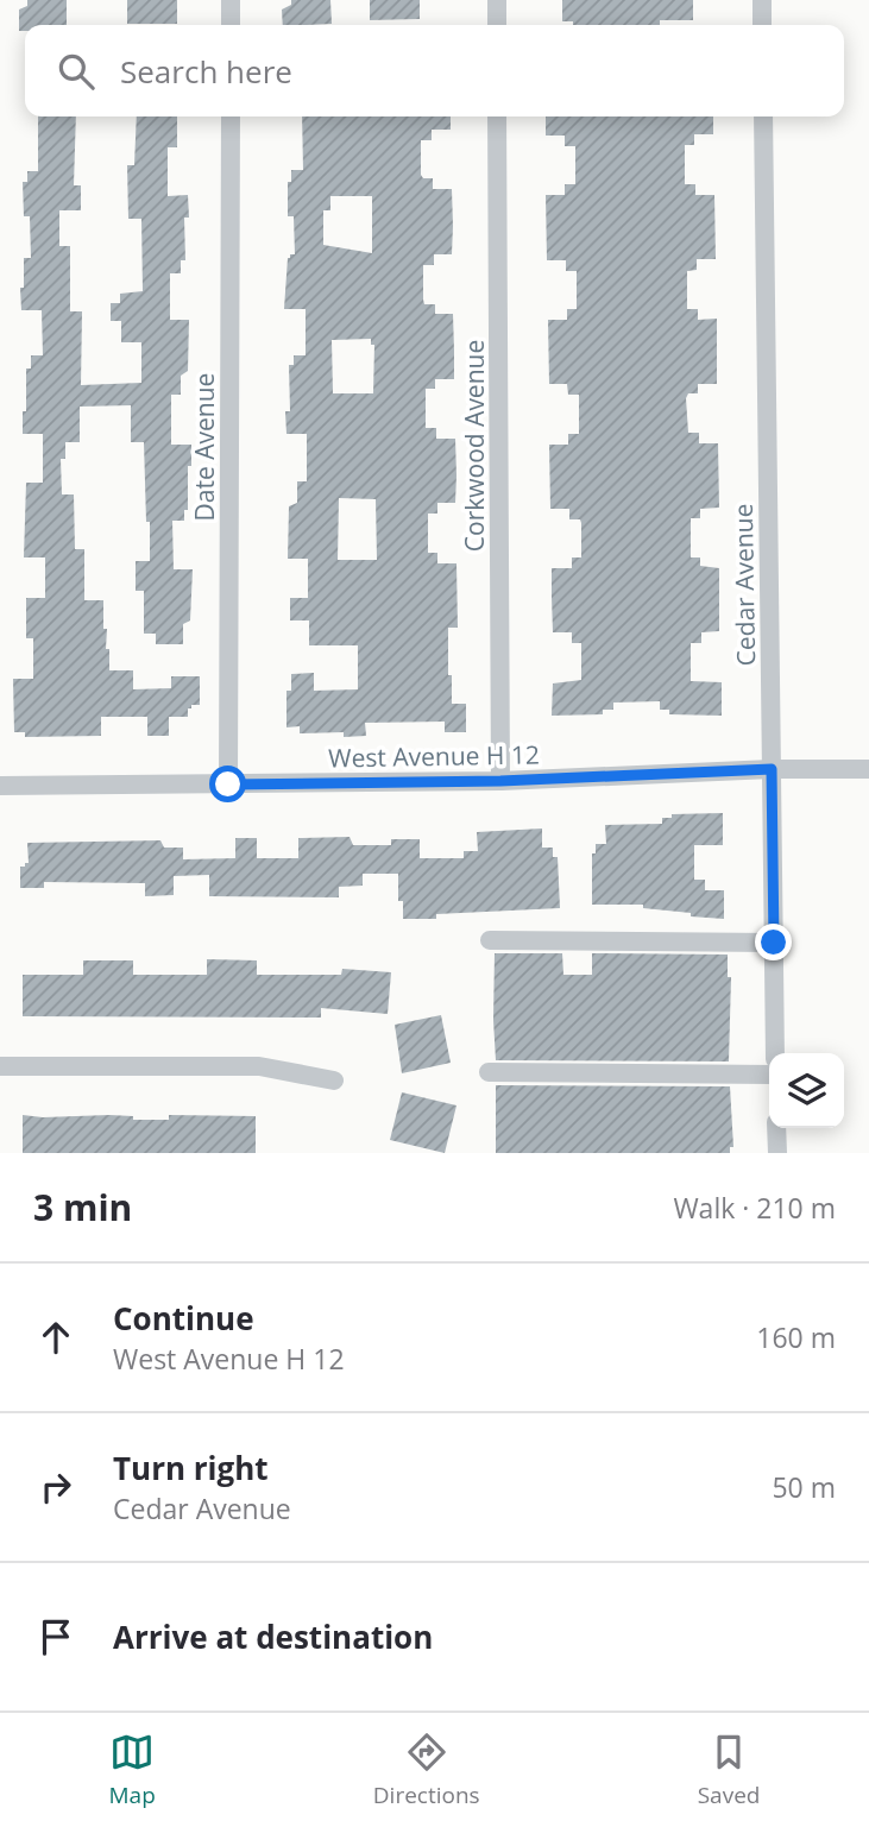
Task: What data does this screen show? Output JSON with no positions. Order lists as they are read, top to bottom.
{
  "streets": {
    "street": [
      "Corkwood Avenue",
      "Date Avenue",
      "Cedar Avenue",
      "West Avenue H 12"
    ]
  },
  "crossings": [
    ["Corkwood Avenue", "West Avenue H 12"],
    ["Date Avenue", "West Avenue H 12"],
    ["Cedar Avenue", "West Avenue H 12"]
  ],
  "page": {
    "search": "Search here",
    "heading": ["3 min", "Walk · 210 m"],
    "list": [
      ["Continue", "West Avenue H 12", "160 m"],
      ["Turn right", "Cedar Avenue", "50 m"],
      "Arrive at destination"
    ],
    "nav": ["Map", "Directions", "Saved"]
  }
}
